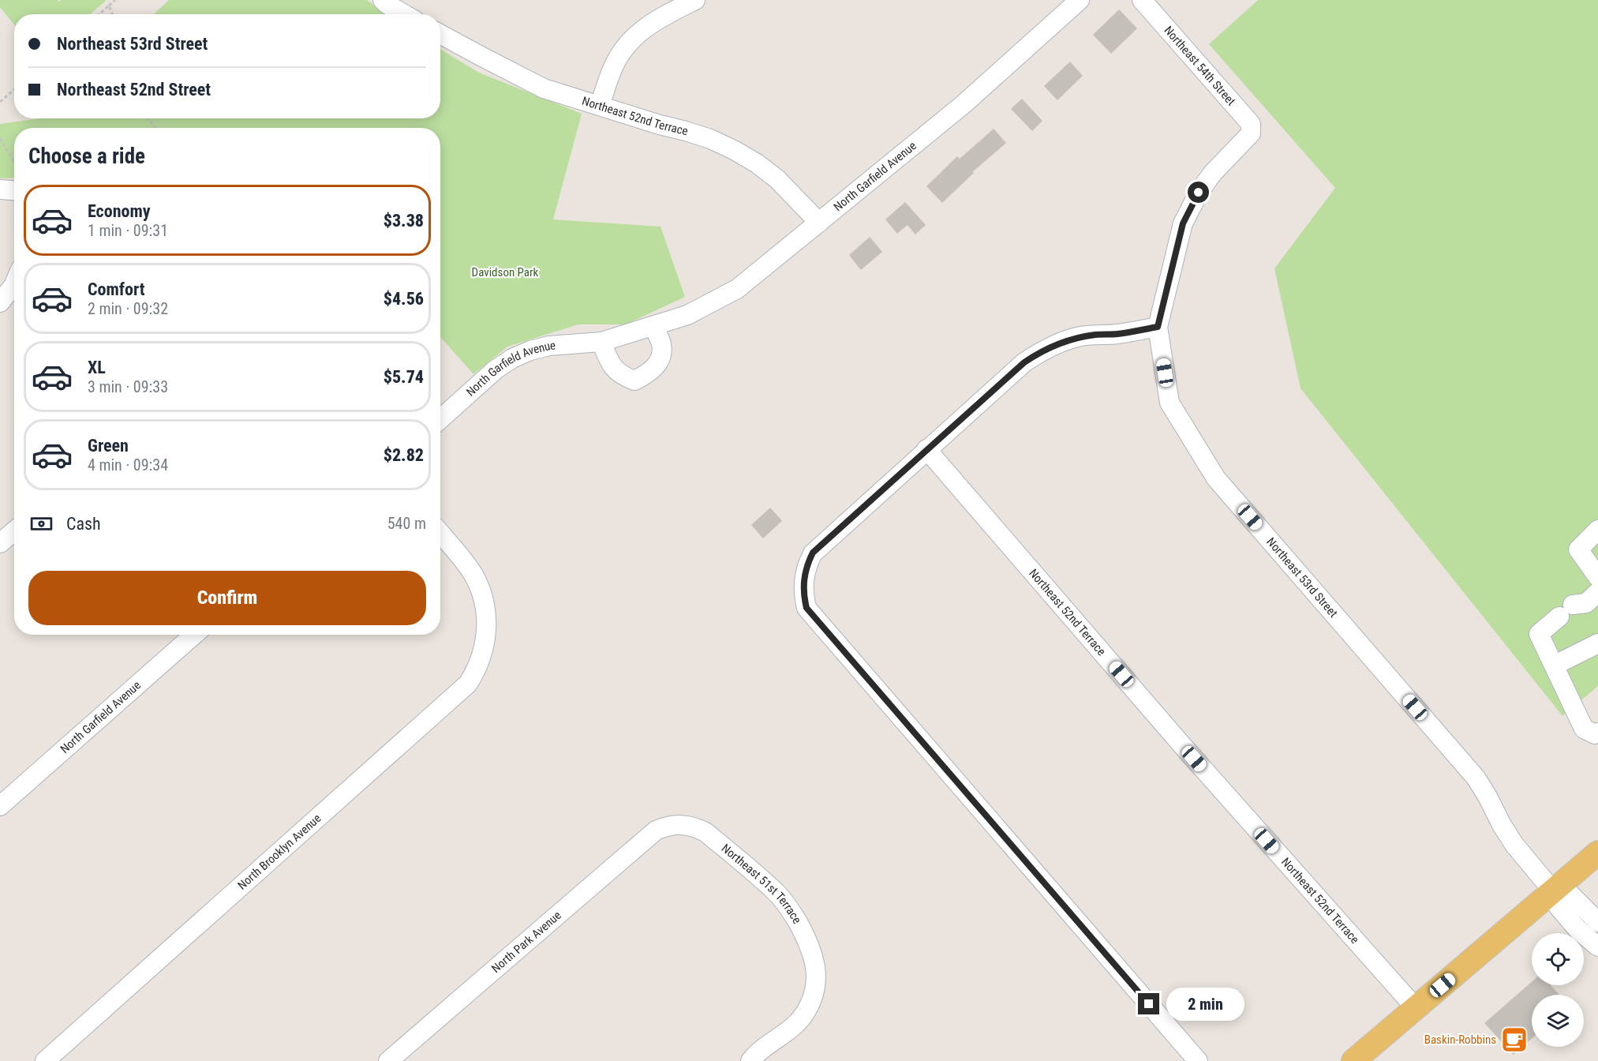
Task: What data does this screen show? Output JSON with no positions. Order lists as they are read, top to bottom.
{
  "streets": {
    "street": [
      "Northeast 54th Street",
      "Northeast 52nd Terrace",
      "North Garfield Avenue",
      "Northeast 53rd Street",
      "North Brooklyn Avenue",
      "Northeast 51st Terrace",
      "North Park Avenue"
    ]
  },
  "crossings": [
    ["Northeast 54th Street", "Northeast 53rd Street"],
    ["Northeast 52nd Terrace", "North Garfield Avenue"],
    ["Northeast 51st Terrace", "North Park Avenue"]
  ],
  "parks": ["Davidson Park"],
  "places": {
    "cafe": ["Baskin-Robbins"]
  },
  "page": {
    "banner": ["Northeast 53rd Street", "Northeast 52nd Street"],
    "heading": "Choose a ride",
    "list": [
      {
        "name": "Economy",
        "note": "1 min · 09:31",
        "value": "$3.38"
      },
      {
        "name": "Comfort",
        "note": "2 min · 09:32",
        "value": "$4.56"
      },
      {
        "name": "XL",
        "note": "3 min · 09:33",
        "value": "$5.74"
      },
      {
        "name": "Green",
        "note": "4 min · 09:34",
        "value": "$2.82"
      }
    ],
    "pay": ["Cash", "540 m"],
    "buttons": "Confirm",
    "bubble": "2 min"
  }
}
